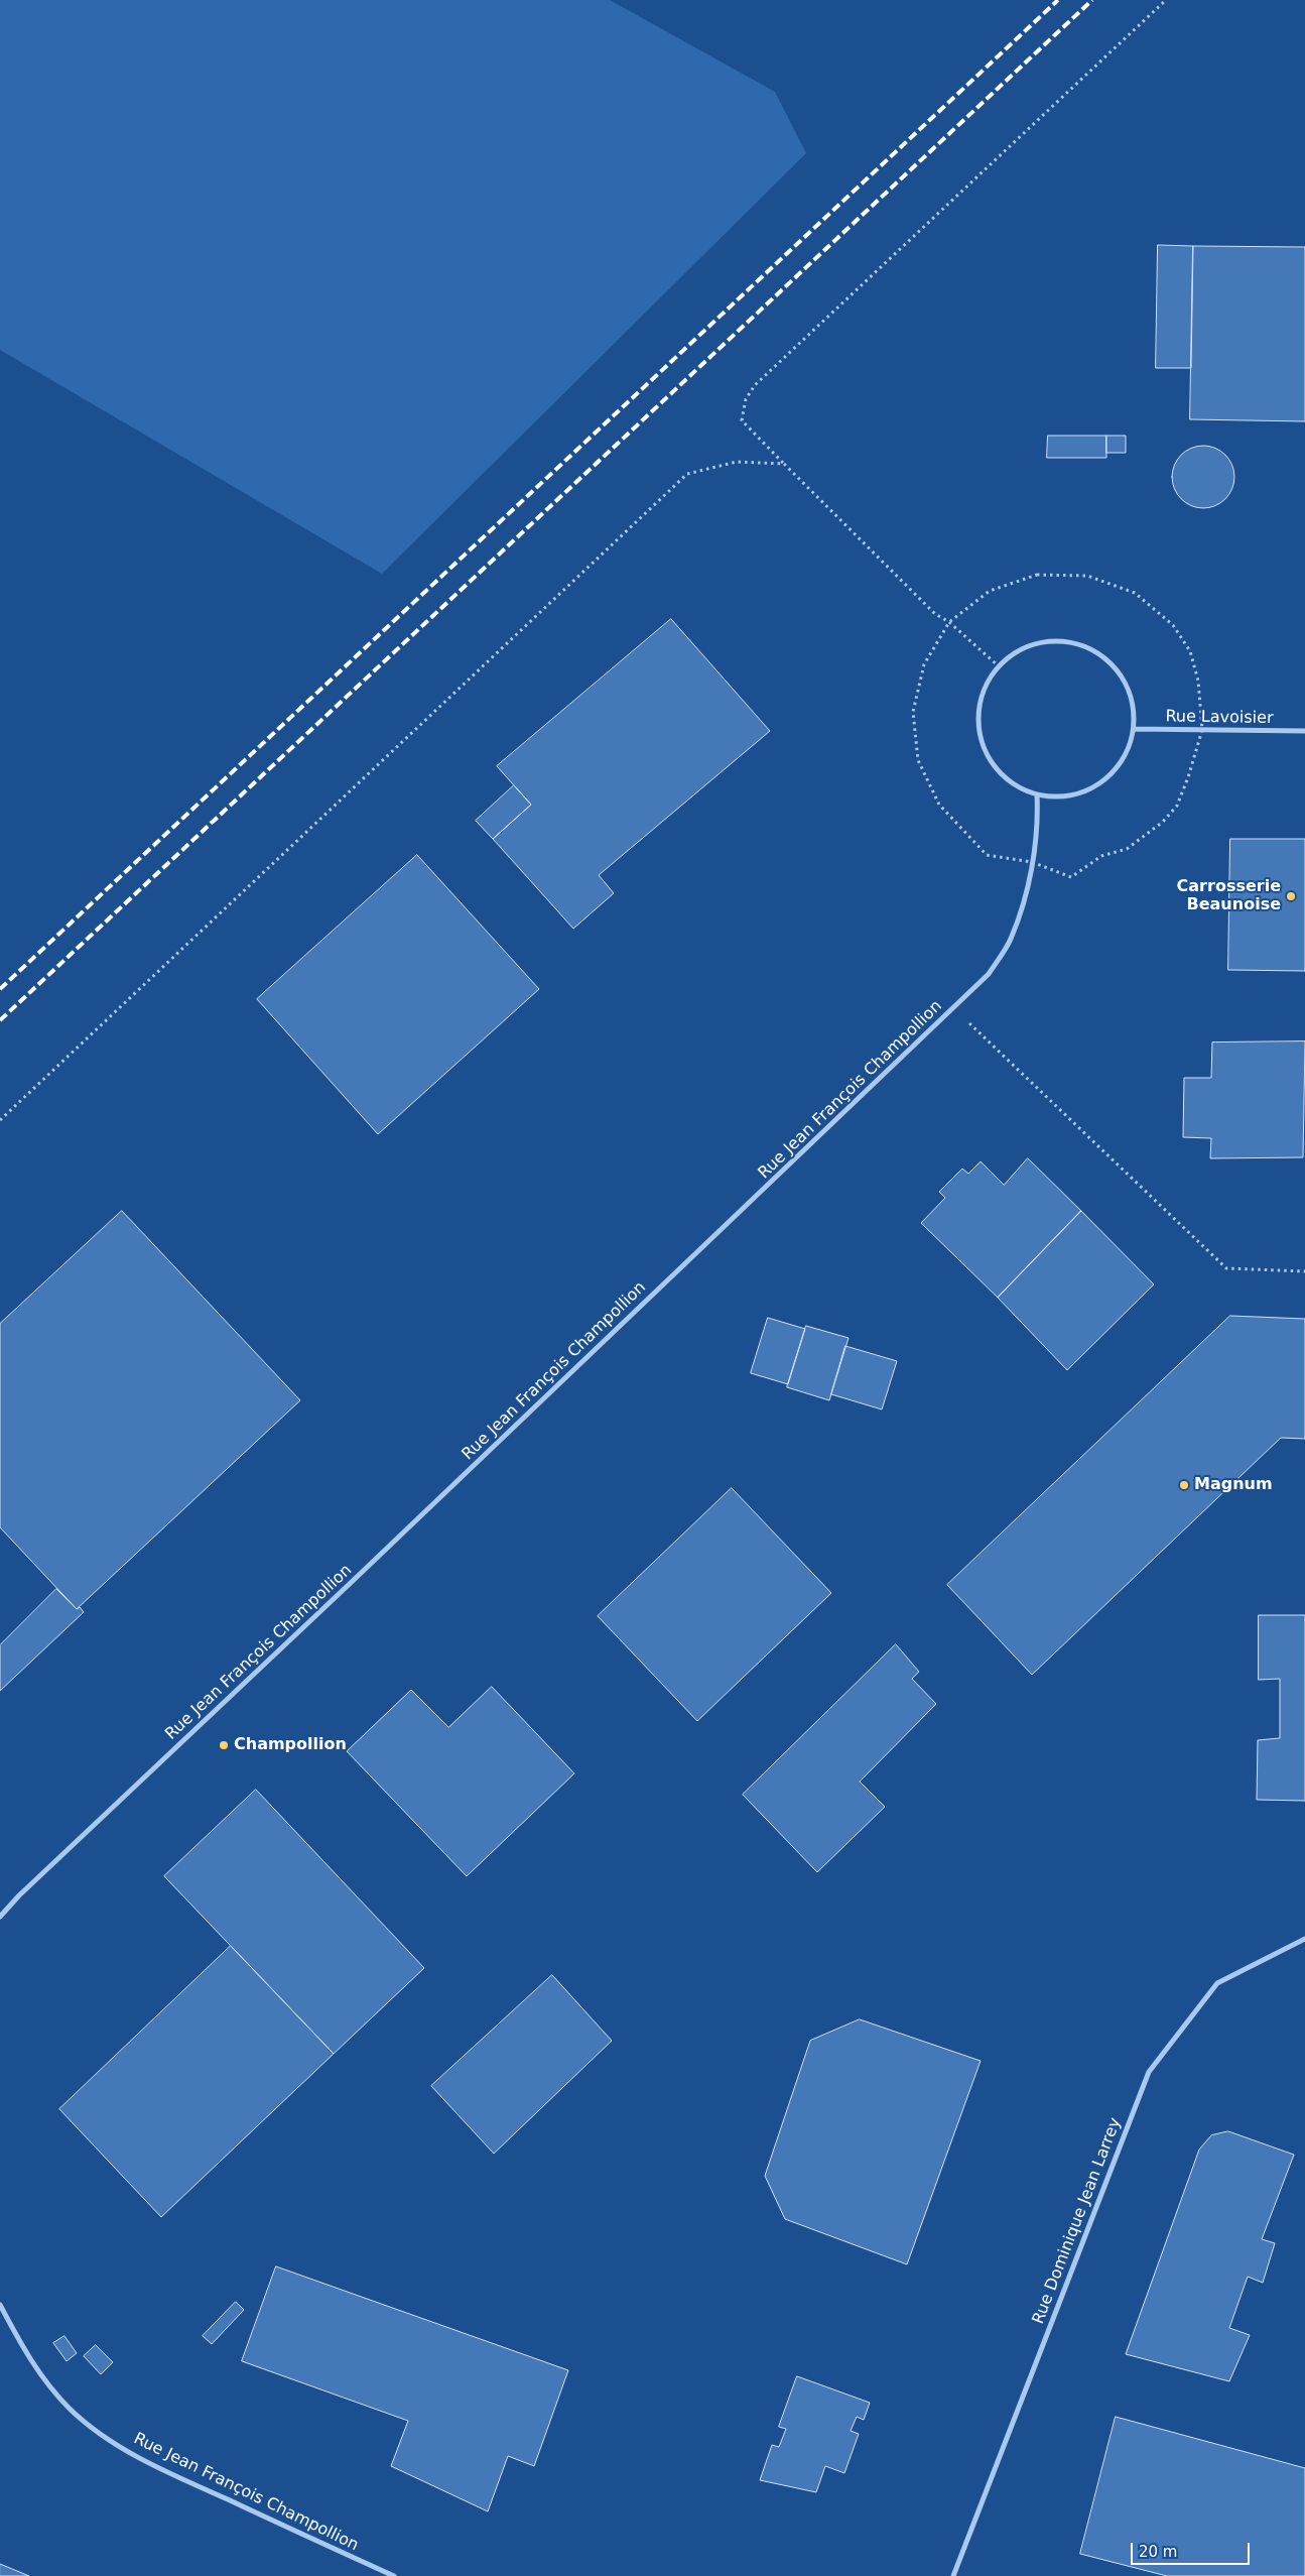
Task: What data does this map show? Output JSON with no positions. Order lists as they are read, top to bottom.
{
  "streets": {
    "street": ["Rue Lavoisier", "Rue Jean François Champollion", "Rue Dominique Jean Larrey"]
  },
  "crossings": [
    ["Rue Lavoisier", "Rue Jean François Champollion"]
  ],
  "places": ["Carrosserie Beaunoise", "Magnum", "Champollion"],
  "scale_bar": "20 m"
}
